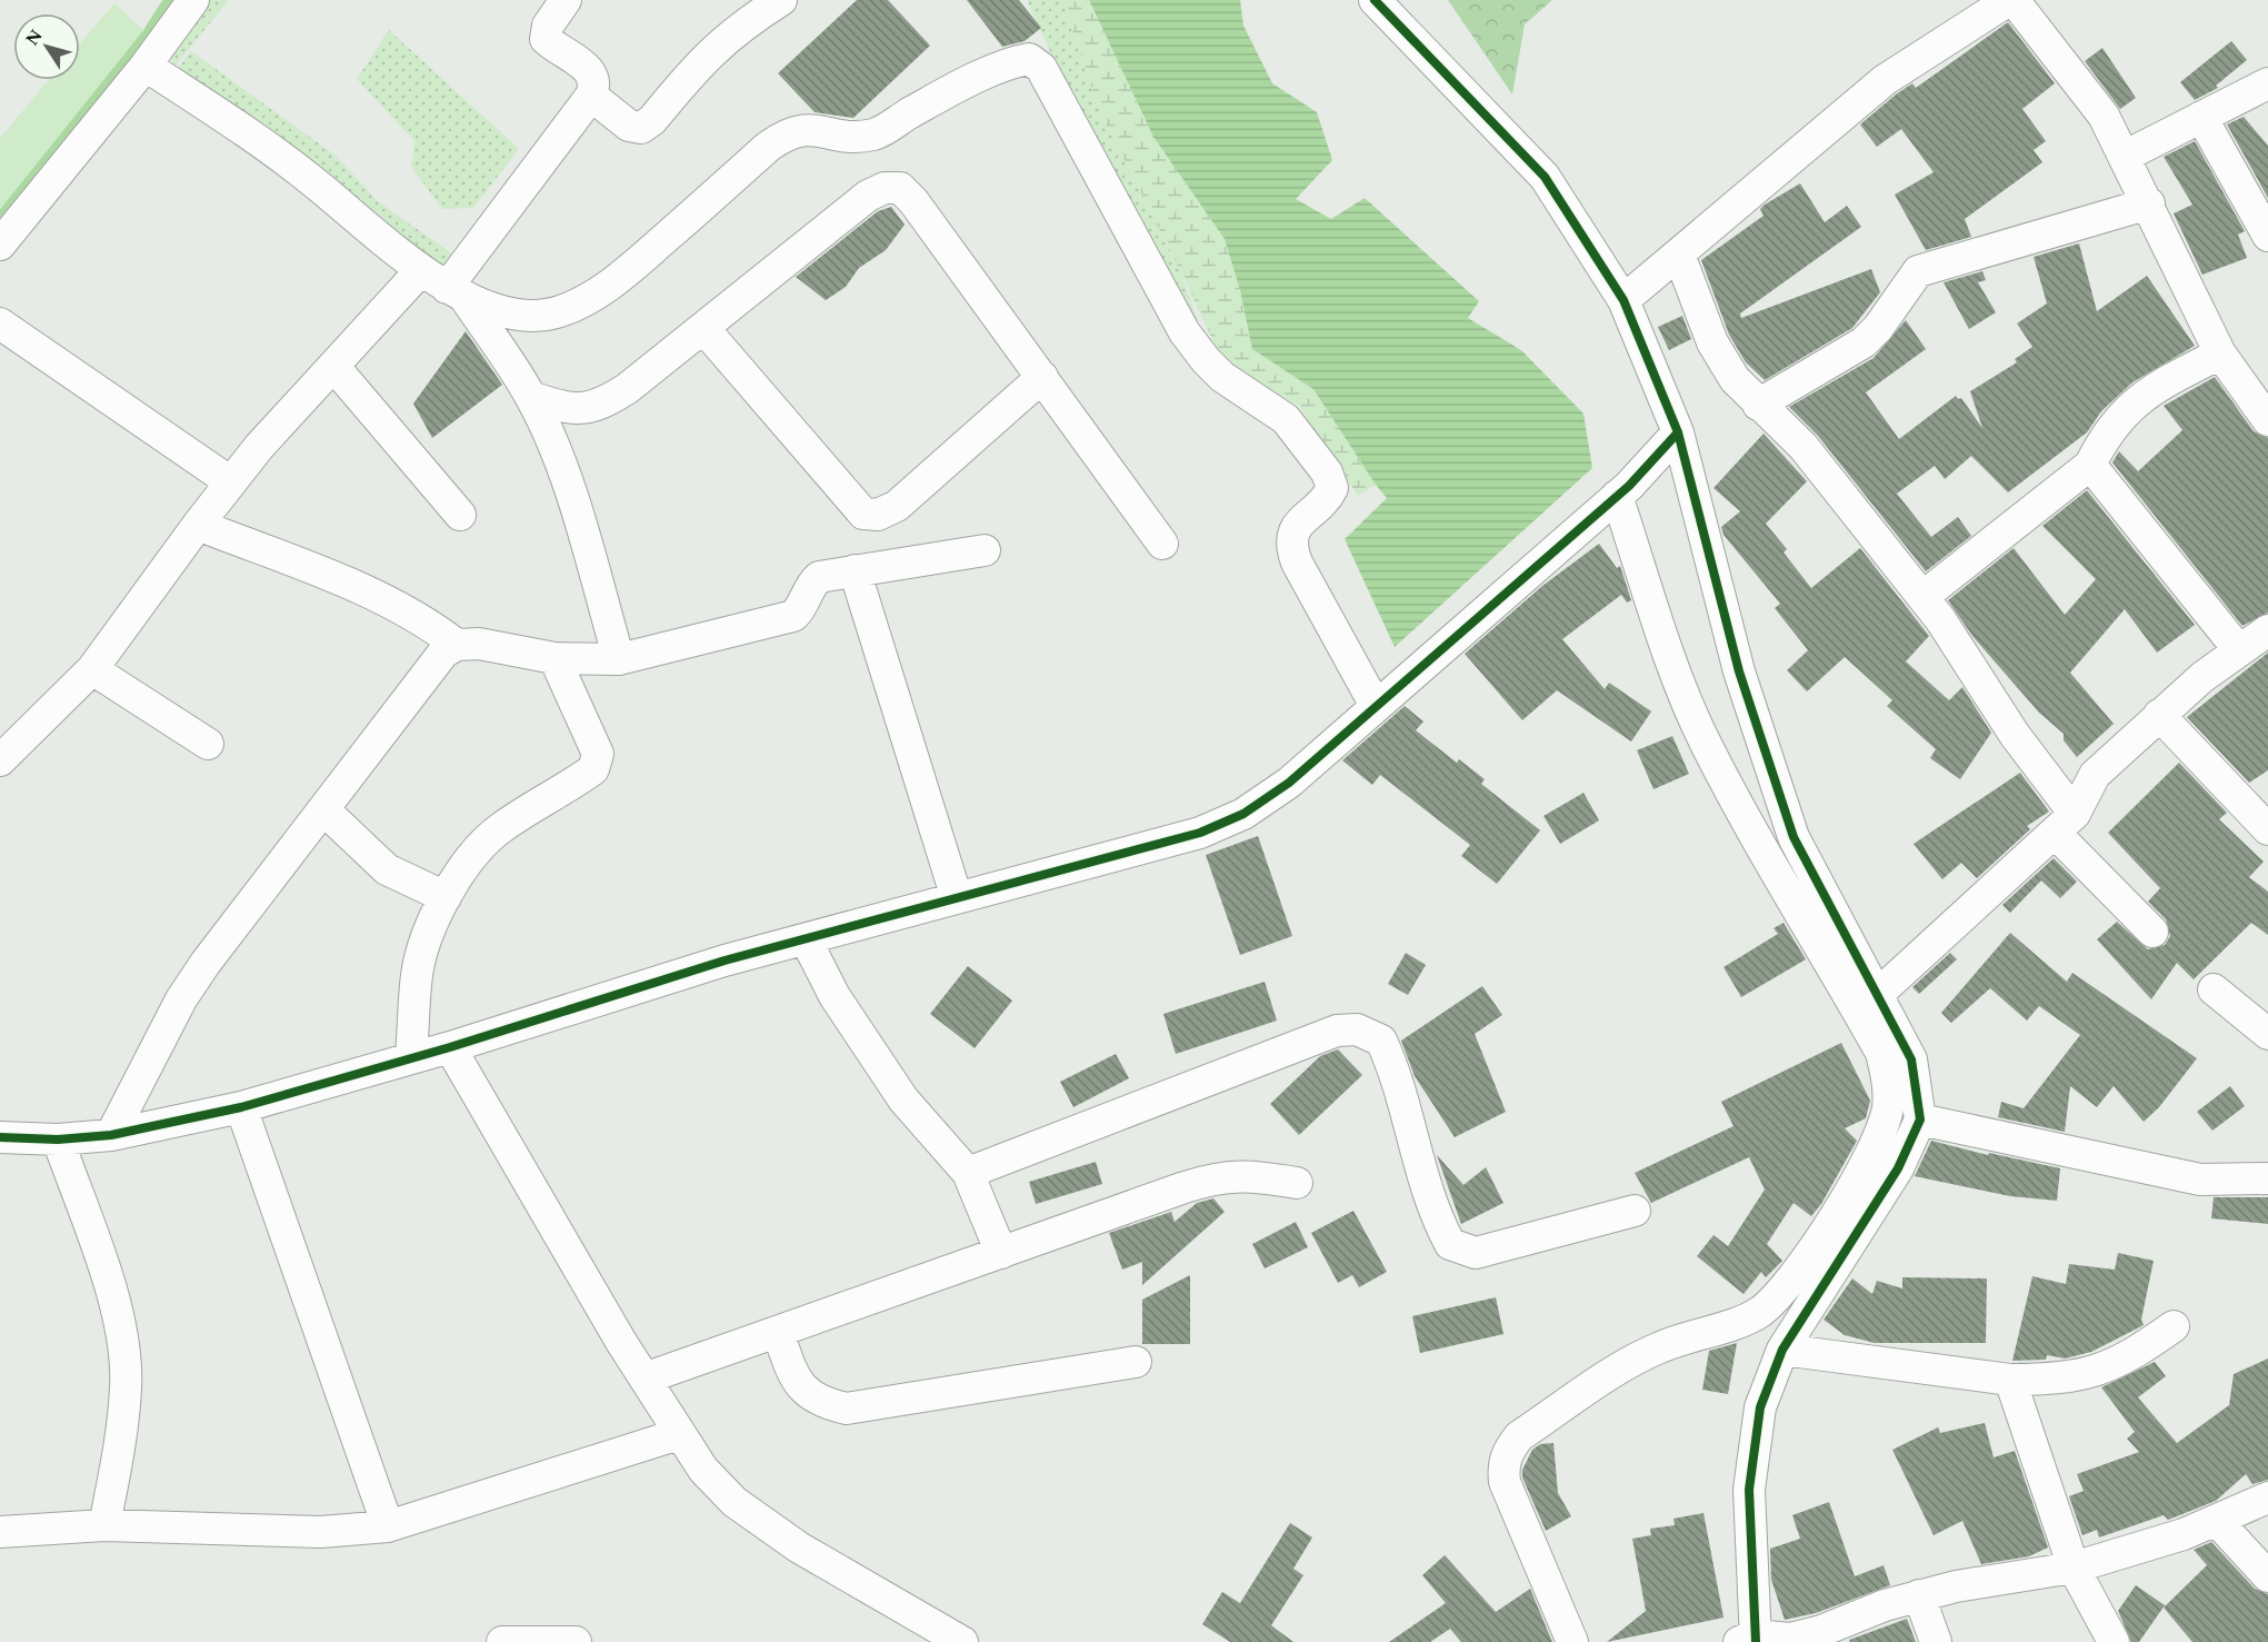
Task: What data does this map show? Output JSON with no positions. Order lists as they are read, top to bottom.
{
  "north": "top left"
}
